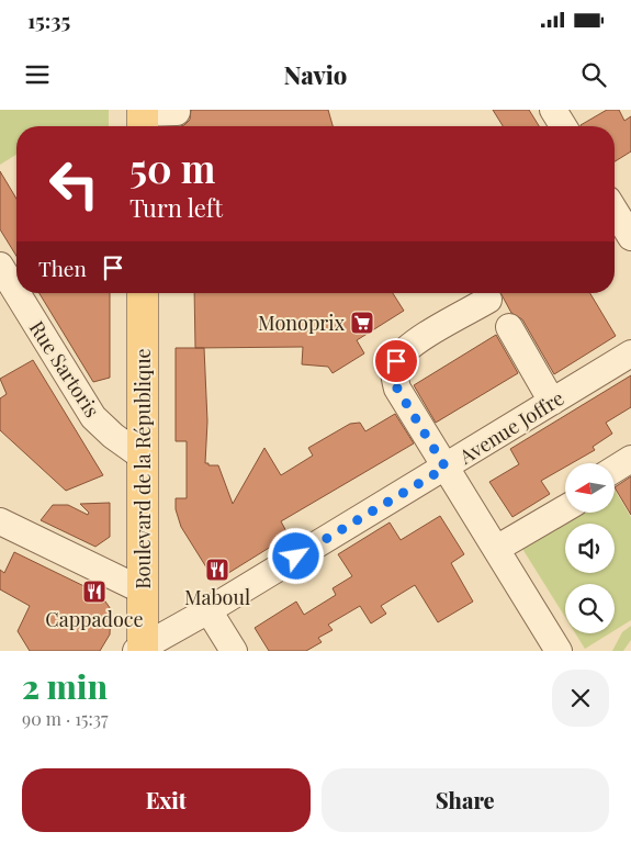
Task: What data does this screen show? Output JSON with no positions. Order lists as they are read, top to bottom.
{
  "streets": {
    "main road": ["Boulevard de la République"],
    "street": ["Rue Sartoris", "Avenue Joffre"]
  },
  "crossings": [
    ["Rue Sartoris", "Boulevard de la République"],
    ["Avenue Joffre", "Boulevard de la République"]
  ],
  "places": {
    "supermarket": ["Monoprix"],
    "restaurant": ["Maboul", "Cappadoce"]
  },
  "north": "left",
  "page": {
    "status": "15:35",
    "header": "Navio",
    "turn": ["50 m", "Turn left"],
    "then": "Then",
    "heading": ["2 min", "90 m · 15:37"],
    "buttons": ["Exit", "Share"]
  }
}
